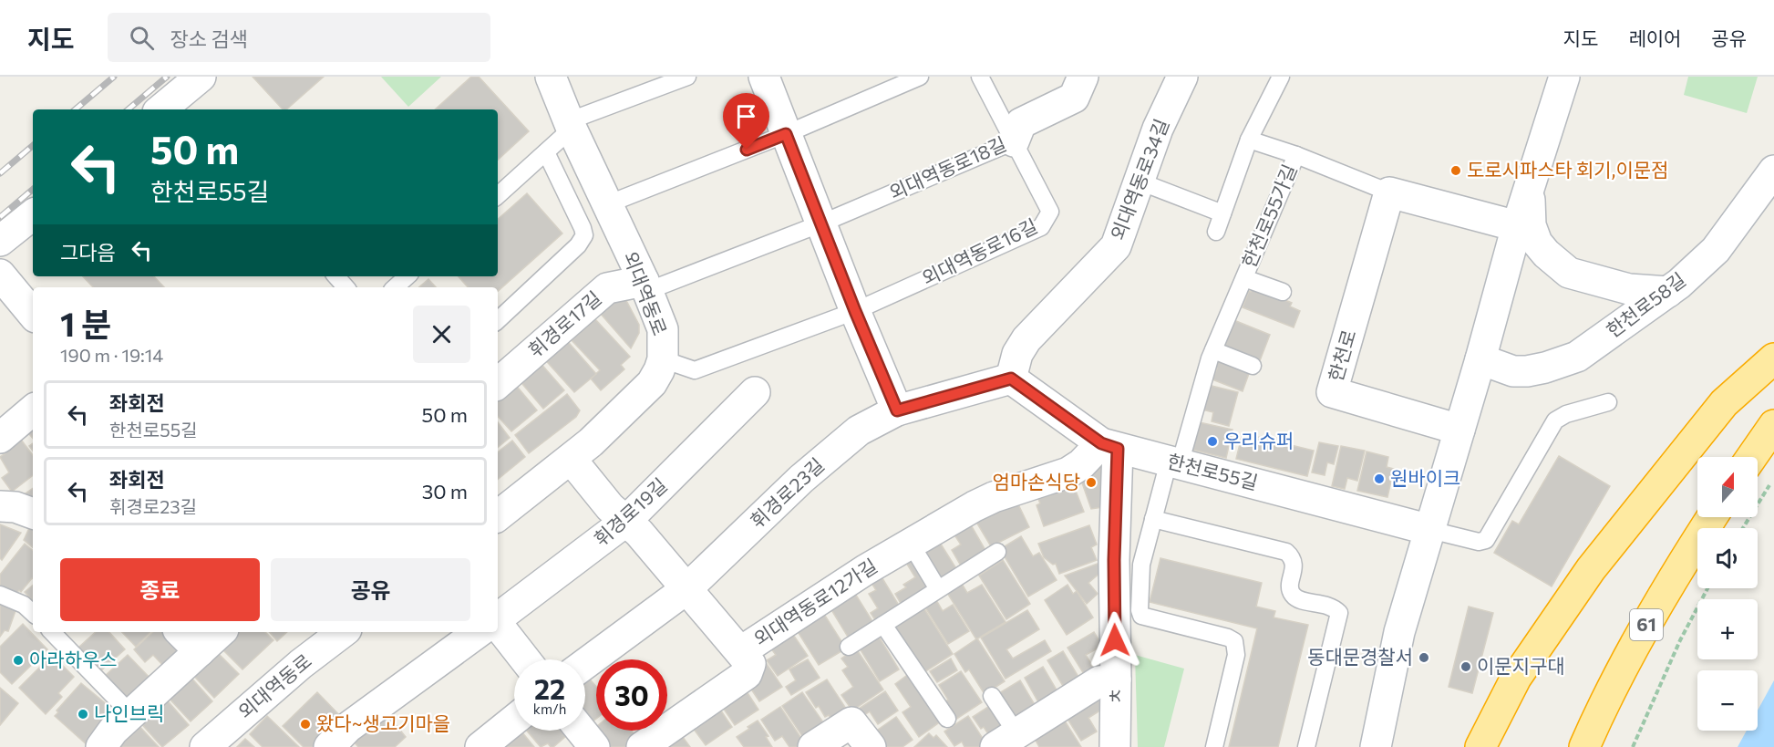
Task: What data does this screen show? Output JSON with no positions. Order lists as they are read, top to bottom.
{
  "streets": {
    "highway": ["61"],
    "street": [
      "외대역동로18길",
      "외대역동로34길",
      "외대역동로",
      "한천로58길",
      "휘경로17길",
      "한천로",
      "한천로55길",
      "휘경로23길",
      "휘경로19길",
      "외대역동로12가길",
      "ㅊ"
    ],
    "lane": ["한천로55가길", "외대역동로16길"]
  },
  "crossings": [
    ["외대역동로18길", "외대역동로16길"],
    ["외대역동로18길", "외대역동로"],
    ["외대역동로18길", "휘경로17길"],
    ["외대역동로34길", "한천로55길"],
    ["외대역동로34길", "휘경로23길"],
    ["한천로55가길", "한천로55길"],
    ["외대역동로16길", "외대역동로"],
    ["외대역동로", "휘경로17길"],
    ["한천로55길", "휘경로23길"],
    ["한천로55길", "외대역동로12가길"],
    ["한천로55길", "ㅊ"],
    ["외대역동로12가길", "ㅊ"]
  ],
  "places": [
    "도로시파스타 회기,이문점",
    "우리슈퍼",
    "원바이크",
    "엄마손식당",
    "동대문경찰서",
    "아라하우스",
    "이문지구대",
    "나인브릭",
    "왔다~생고기마을"
  ],
  "north": "top",
  "page": {
    "header": "지도",
    "search": "장소 검색",
    "nav": ["지도", "레이어", "공유"],
    "turn": ["50 m", "한천로55길"],
    "then": "그다음",
    "heading": ["1 분", "190 m · 19:14"],
    "list": [
      {
        "name": "좌회전",
        "note": "한천로55길",
        "value": "50 m"
      },
      {
        "name": "좌회전",
        "note": "휘경로23길",
        "value": "30 m"
      }
    ],
    "map_buttons": ["+", "−"],
    "buttons": ["종료", "공유"],
    "speed": "22 km/h",
    "limit": "30"
  }
}
